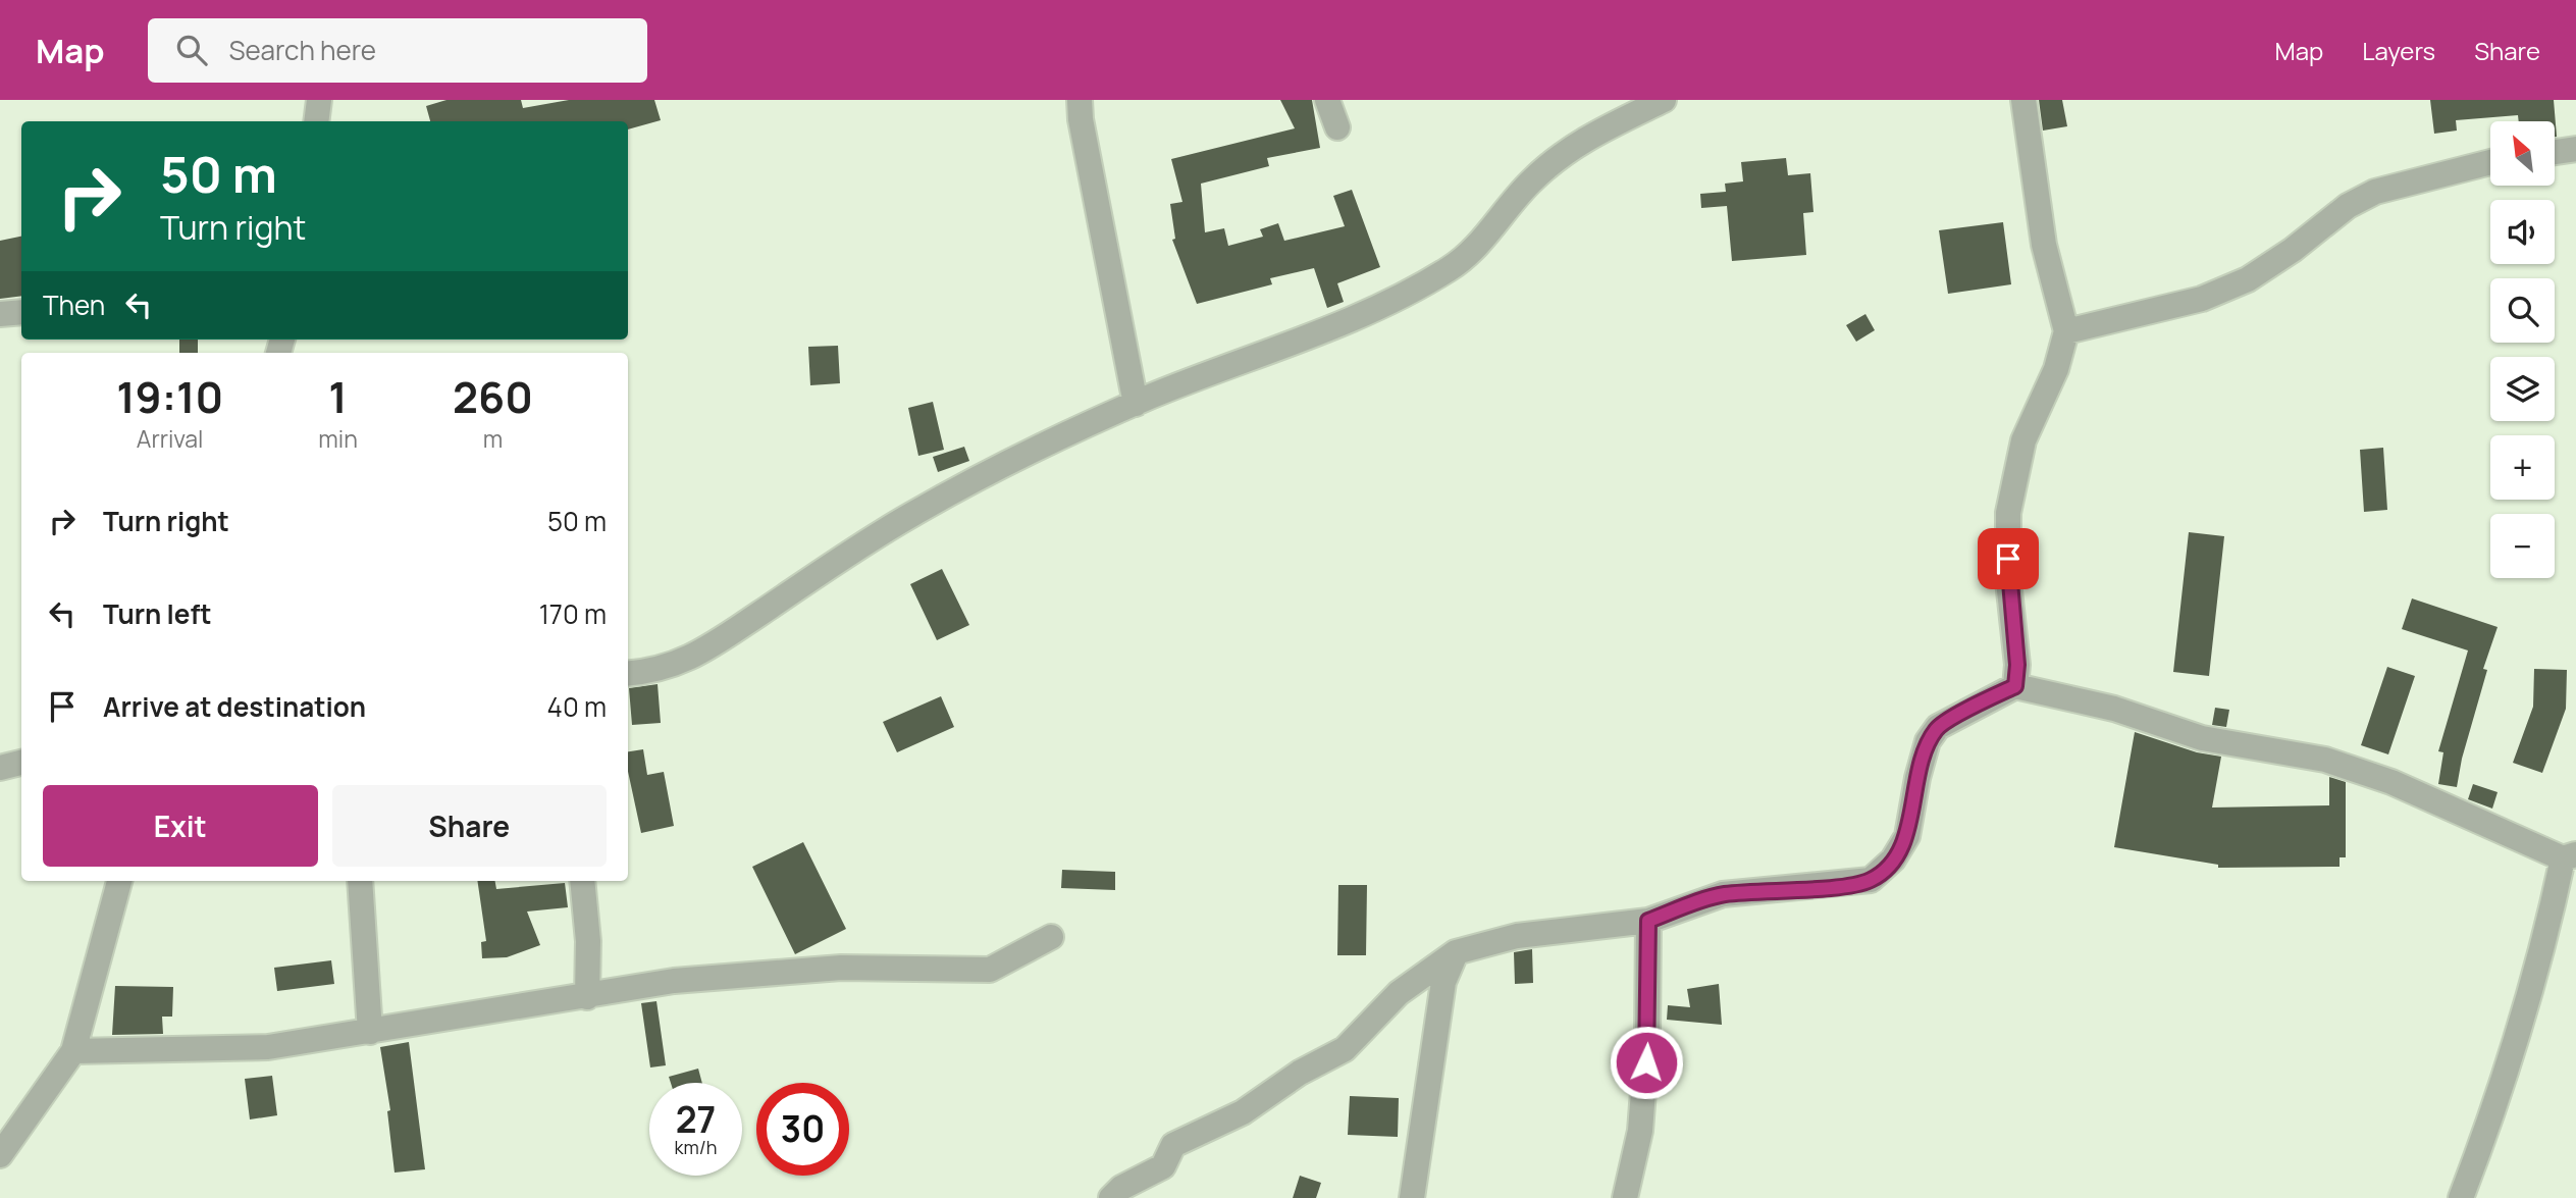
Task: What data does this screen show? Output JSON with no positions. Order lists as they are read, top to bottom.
{
  "north": "top left",
  "page": {
    "header": "Map",
    "search": "Search here",
    "nav": ["Map", "Layers", "Share"],
    "map_buttons": ["+", "−"],
    "turn": ["50 m", "Turn right"],
    "then": "Then",
    "eta": [
      "19:10",
      "Arrival",
      "1",
      "min",
      "260",
      "m"
    ],
    "list": [
      {
        "name": "Turn right",
        "value": "50 m"
      },
      {
        "name": "Turn left",
        "value": "170 m"
      },
      {
        "name": "Arrive at destination",
        "value": "40 m"
      }
    ],
    "buttons": ["Exit", "Share"],
    "speed": "27 km/h",
    "limit": "30"
  }
}
